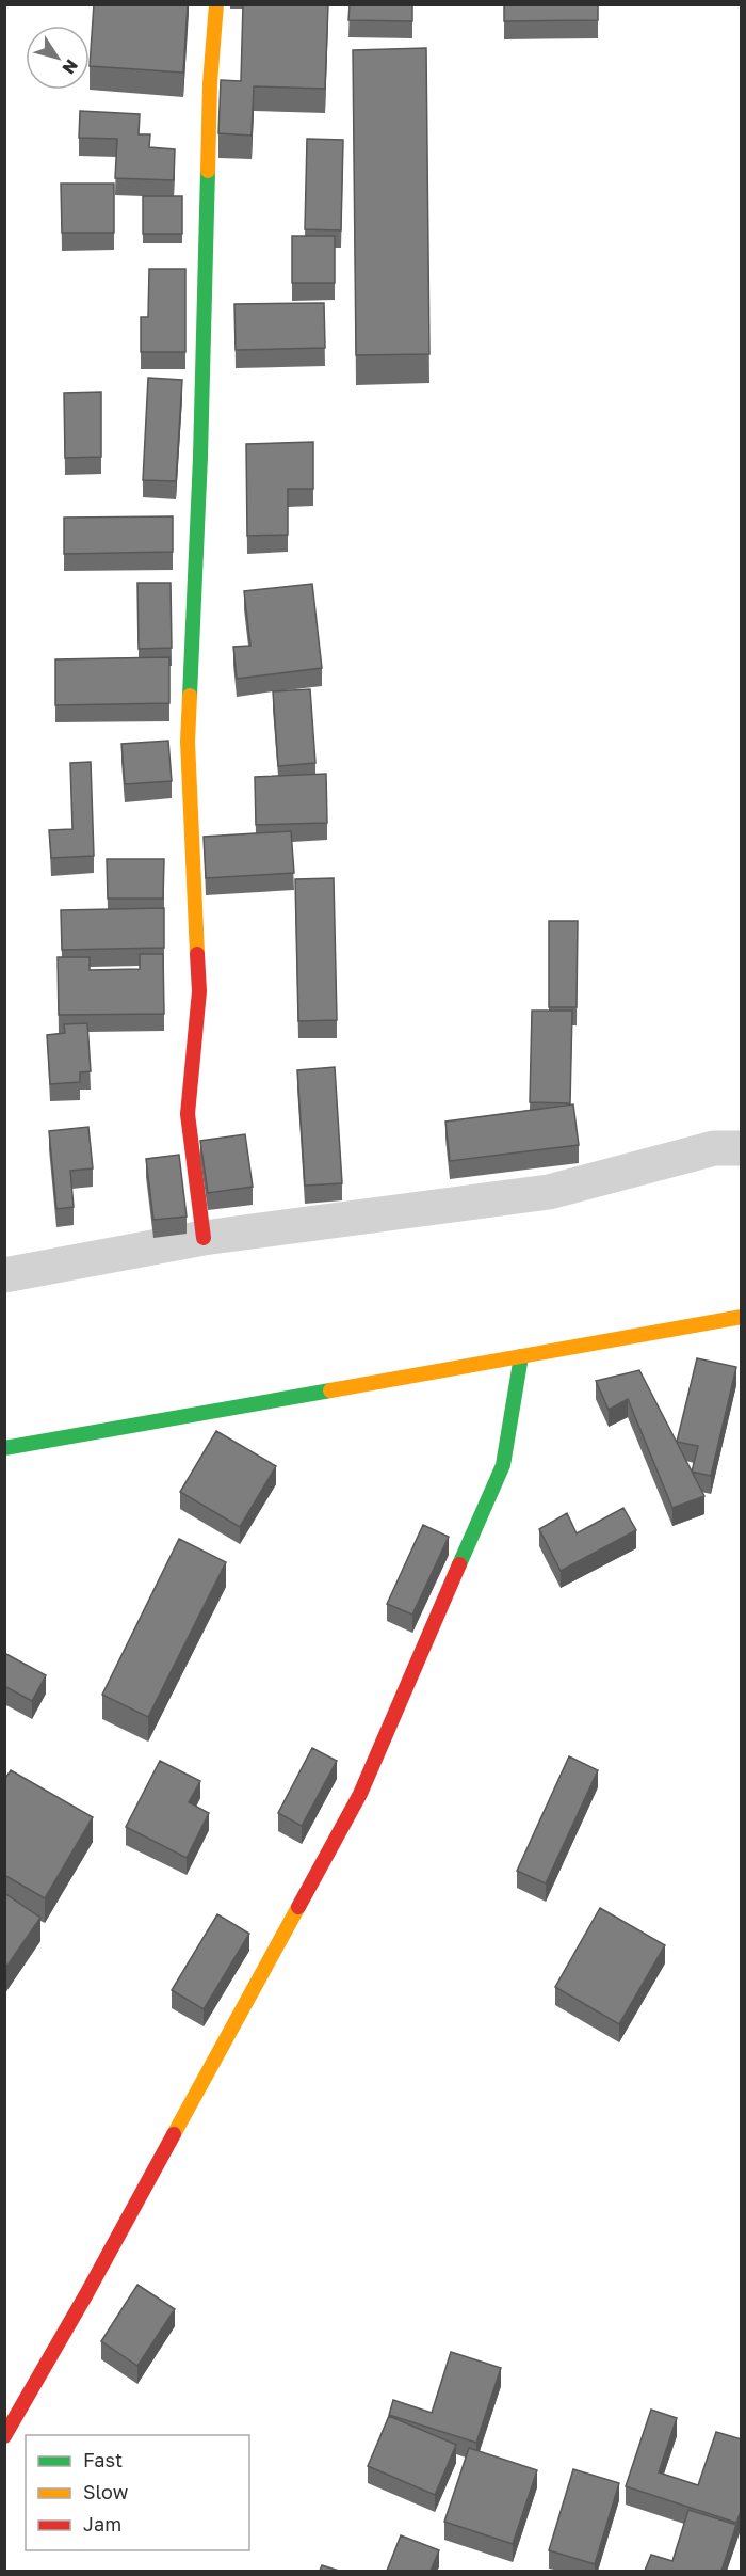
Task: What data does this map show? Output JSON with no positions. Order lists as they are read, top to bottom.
{
  "legend": ["Fast", "Slow", "Jam"],
  "north": "bottom right"
}
